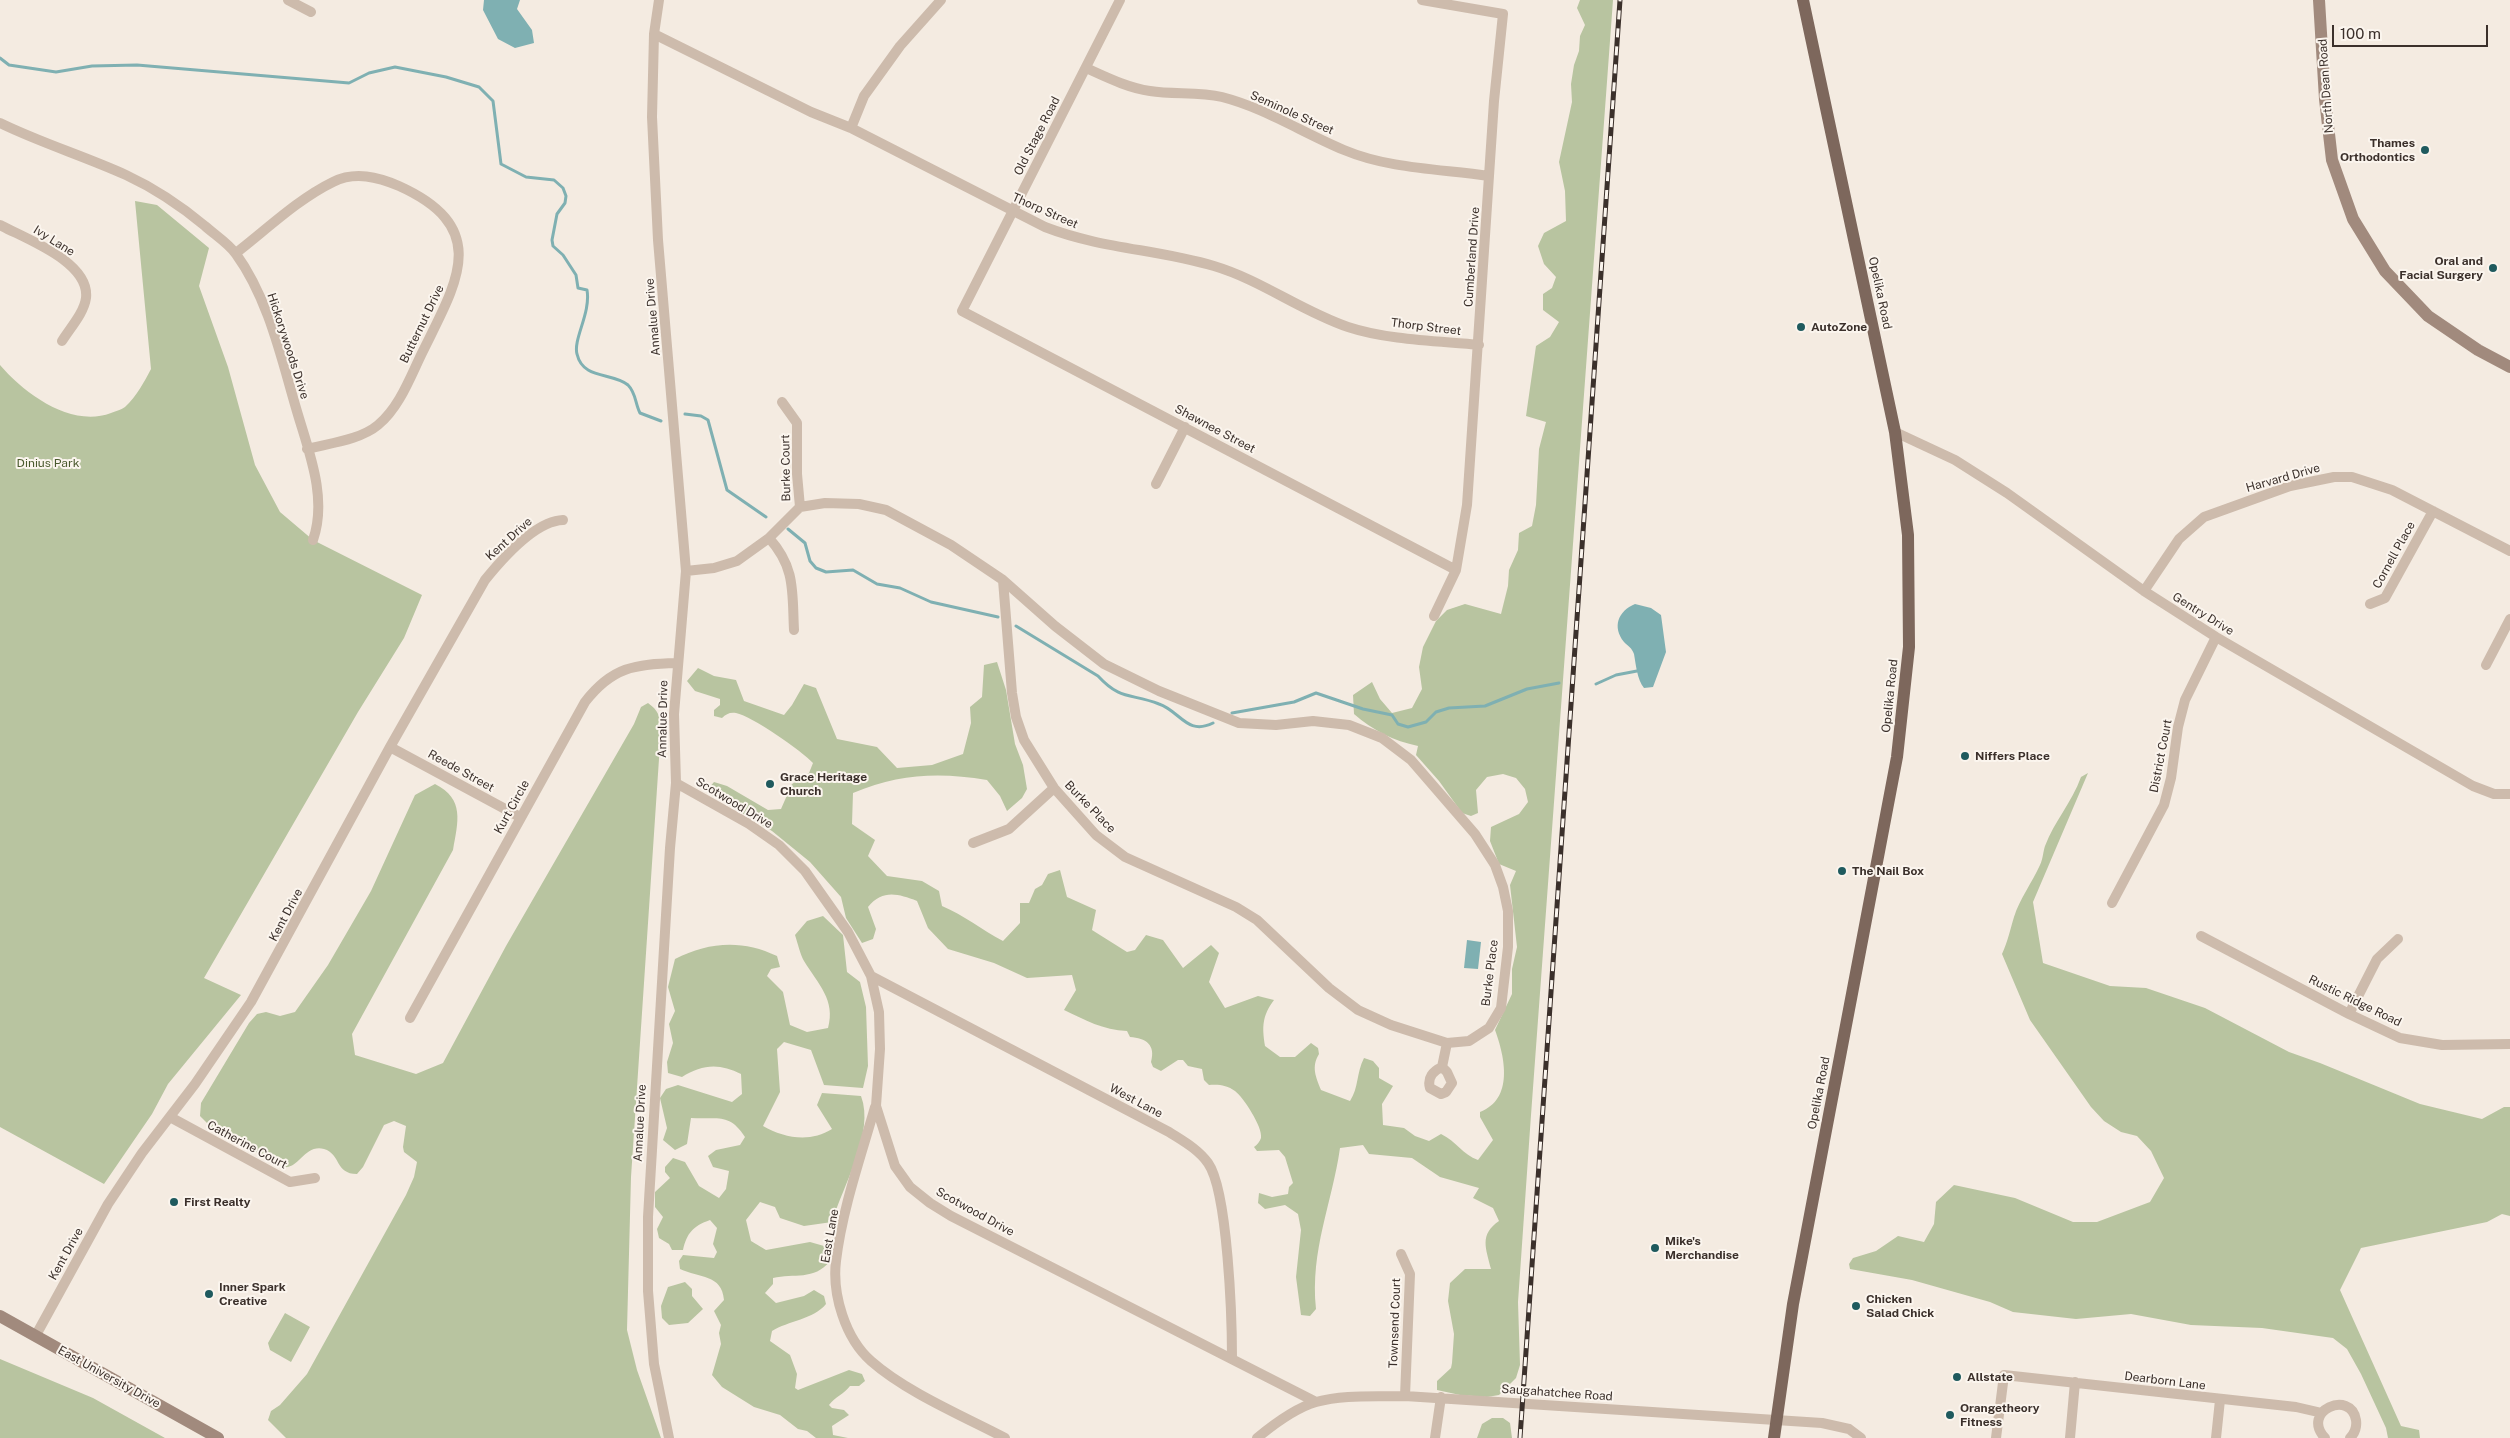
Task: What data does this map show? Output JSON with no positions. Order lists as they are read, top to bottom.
{
  "streets": {
    "main road": ["Opelika Road"],
    "street": [
      "North Dean Road",
      "Seminole Street",
      "Old Stage Road",
      "Thorp Street",
      "Ivy Lane",
      "Cumberland Drive",
      "Annalue Drive",
      "Butternut Drive",
      "Hickorywoods Drive",
      "Shawnee Street",
      "Burke Court",
      "Harvard Drive",
      "Kent Drive",
      "Cornell Place",
      "Gentry Drive",
      "District Court",
      "Reede Street",
      "Scotwood Drive",
      "Kurt Circle",
      "Burke Place",
      "Rustic Ridge Road",
      "West Lane",
      "Catherine Court",
      "East Lane",
      "Townsend Court",
      "East University Drive",
      "Dearborn Lane",
      "Saugahatchee Road"
    ]
  },
  "crossings": [
    ["Seminole Street", "Old Stage Road"],
    ["Seminole Street", "Cumberland Drive"],
    ["Old Stage Road", "Thorp Street"],
    ["Old Stage Road", "Shawnee Street"],
    ["Thorp Street", "Cumberland Drive"],
    ["Thorp Street", "Annalue Drive"],
    ["Cumberland Drive", "Shawnee Street"],
    ["Opelika Road", "Gentry Drive"],
    ["Opelika Road", "Saugahatchee Road"],
    ["Annalue Drive", "Scotwood Drive"],
    ["Annalue Drive", "Kurt Circle"],
    ["Butternut Drive", "Hickorywoods Drive"],
    ["Burke Court", "Burke Place"],
    ["Harvard Drive", "Cornell Place"],
    ["Harvard Drive", "Gentry Drive"],
    ["Kent Drive", "Reede Street"],
    ["Kent Drive", "Catherine Court"],
    ["Kent Drive", "East University Drive"],
    ["Gentry Drive", "District Court"],
    ["Reede Street", "Kurt Circle"],
    ["Scotwood Drive", "West Lane"],
    ["Scotwood Drive", "East Lane"],
    ["Scotwood Drive", "Saugahatchee Road"],
    ["Townsend Court", "Saugahatchee Road"]
  ],
  "parks": ["Dinius Park"],
  "places": [
    "Thames Orthodontics",
    "Oral and Facial Surgery",
    "AutoZone",
    "Niffers Place",
    "Grace Heritage Church",
    "The Nail Box",
    "First Realty",
    "Mike's Merchandise",
    "Inner Spark Creative",
    "Chicken Salad Chick",
    "Allstate",
    "Orangetheory Fitness"
  ],
  "scale_bar": "100 m"
}
